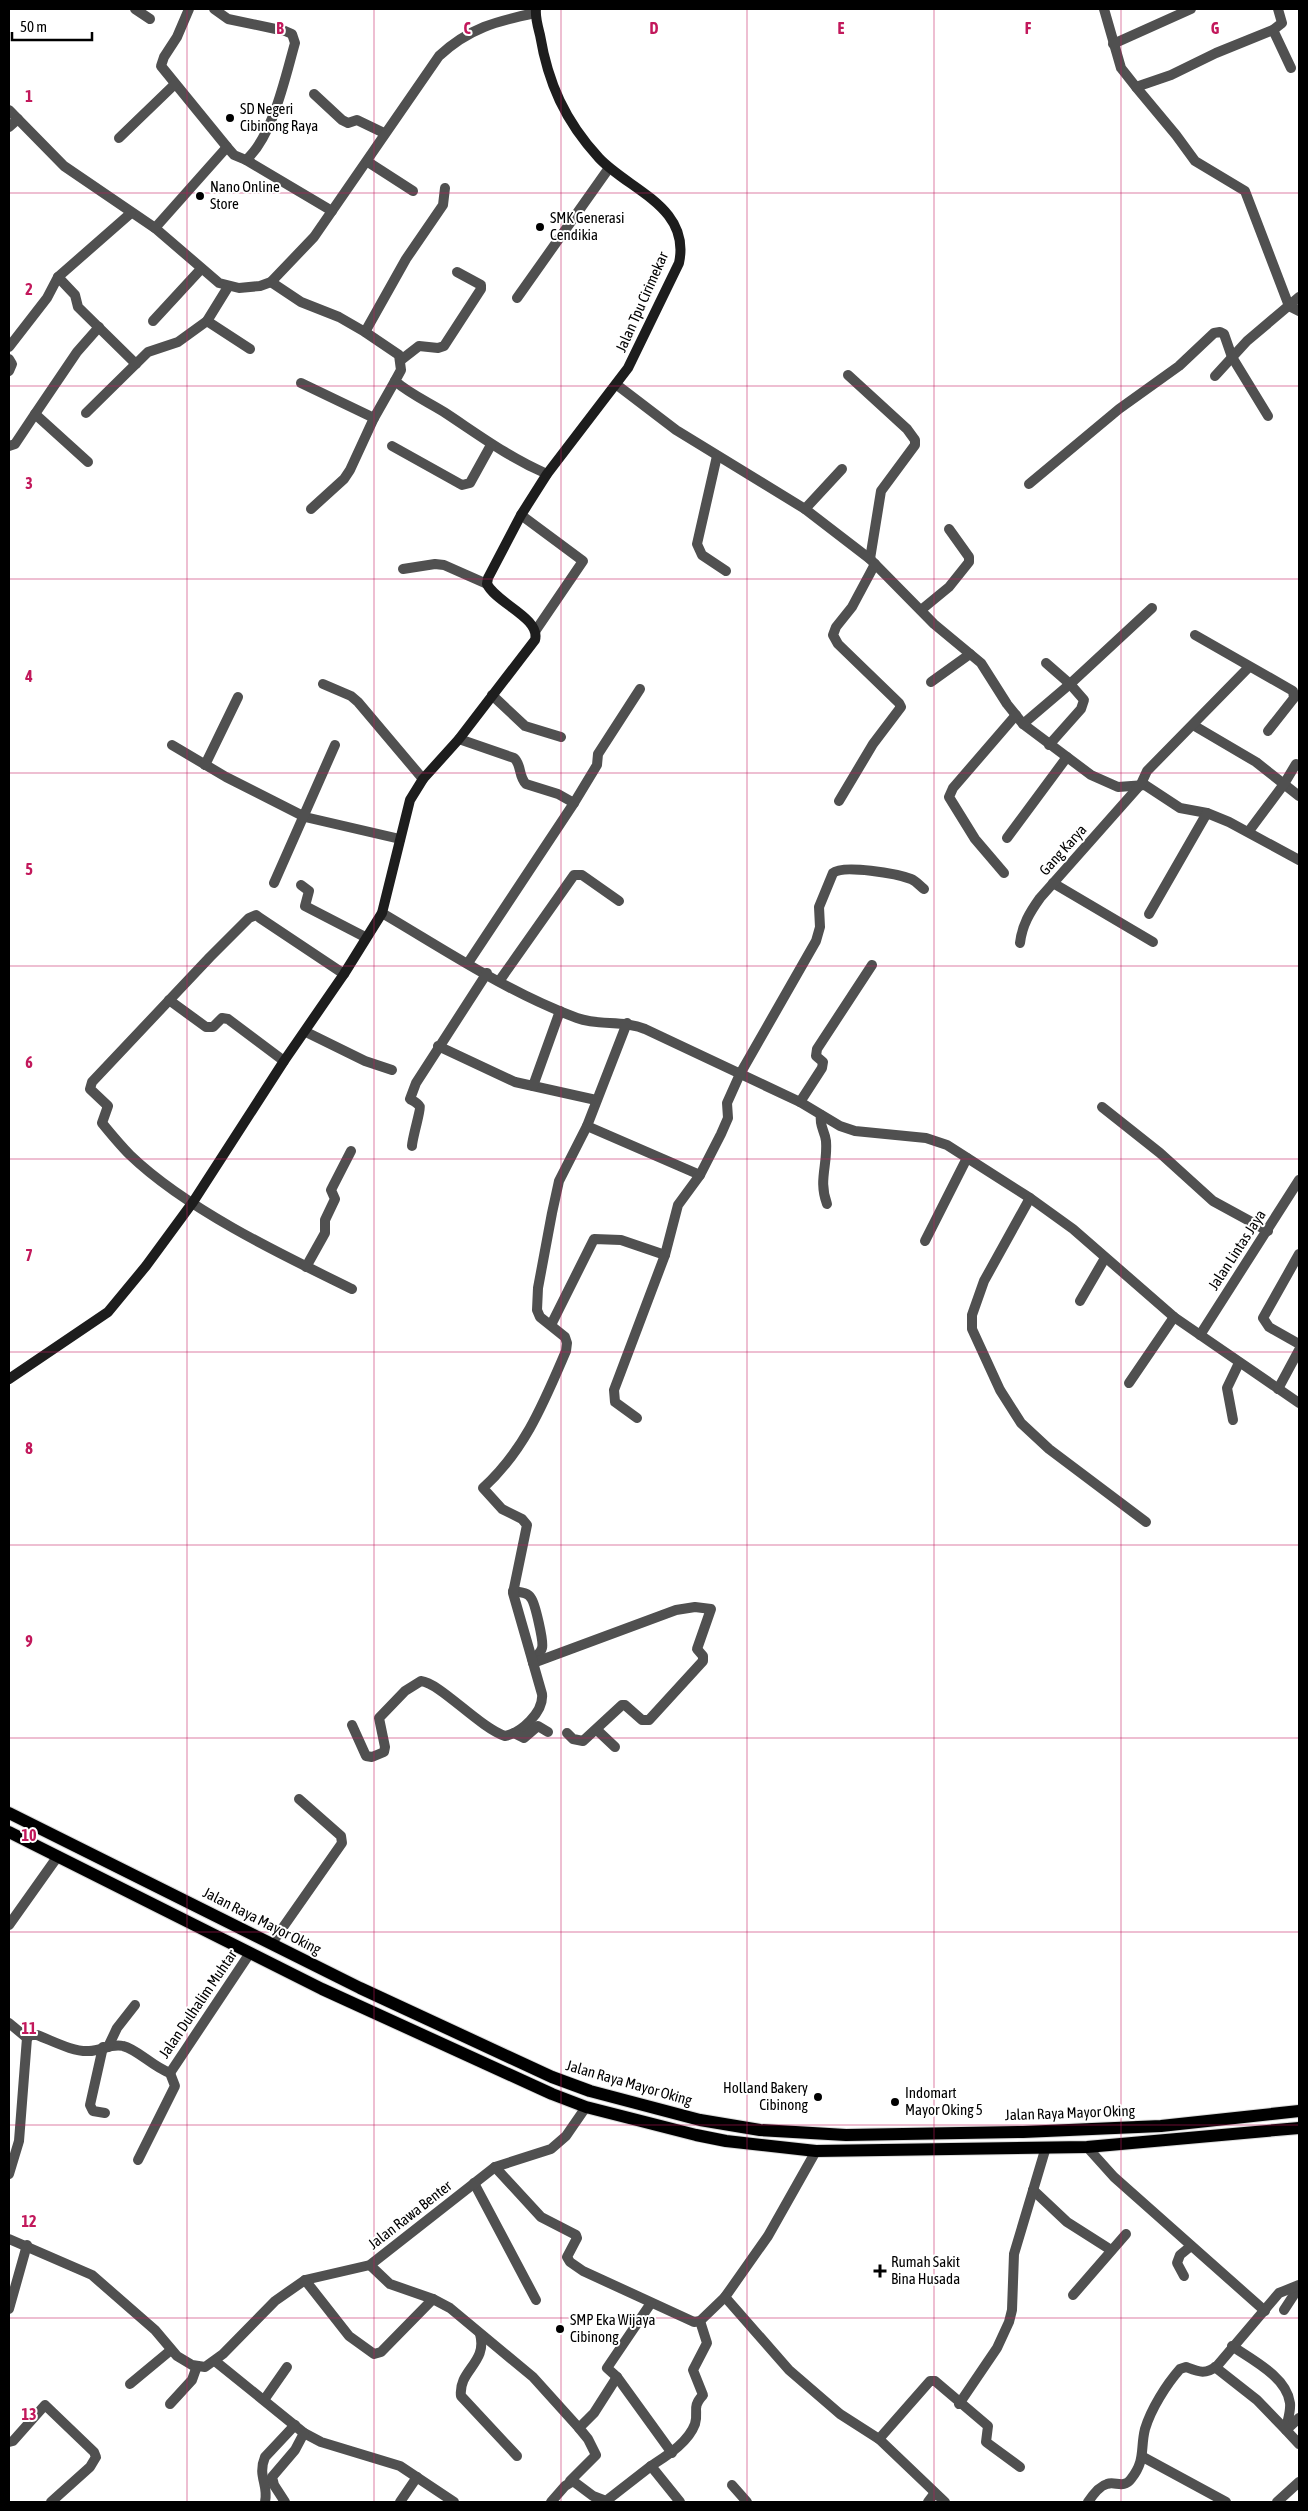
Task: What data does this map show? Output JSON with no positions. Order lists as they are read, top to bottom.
{
  "streets": {
    "main road": ["Jalan Raya Mayor Oking"],
    "street": [
      "Jalan Tpu Cirimekar",
      "Gang Karya",
      "Jalan Lintas Jaya",
      "Jalan Dulhalim Muhtar",
      "Jalan Rawa Benter"
    ]
  },
  "places": {
    "other": [
      "SD Negeri Cibinong Raya",
      "Nano Online Store",
      "SMK Generasi Cendikia",
      "Holland Bakery Cibinong",
      "Indomart Mayor Oking 5",
      "SMP Eka Wijaya Cibinong"
    ],
    "health": ["Rumah Sakit Bina Husada"]
  },
  "scale_bar": "50 m",
  "grid": {
    "columns": [
      "B",
      "C",
      "D",
      "E",
      "F",
      "G"
    ],
    "rows": [
      "1",
      "2",
      "3",
      "4",
      "5",
      "6",
      "7",
      "8",
      "9",
      "10",
      "11",
      "12",
      "13"
    ]
  }
}
